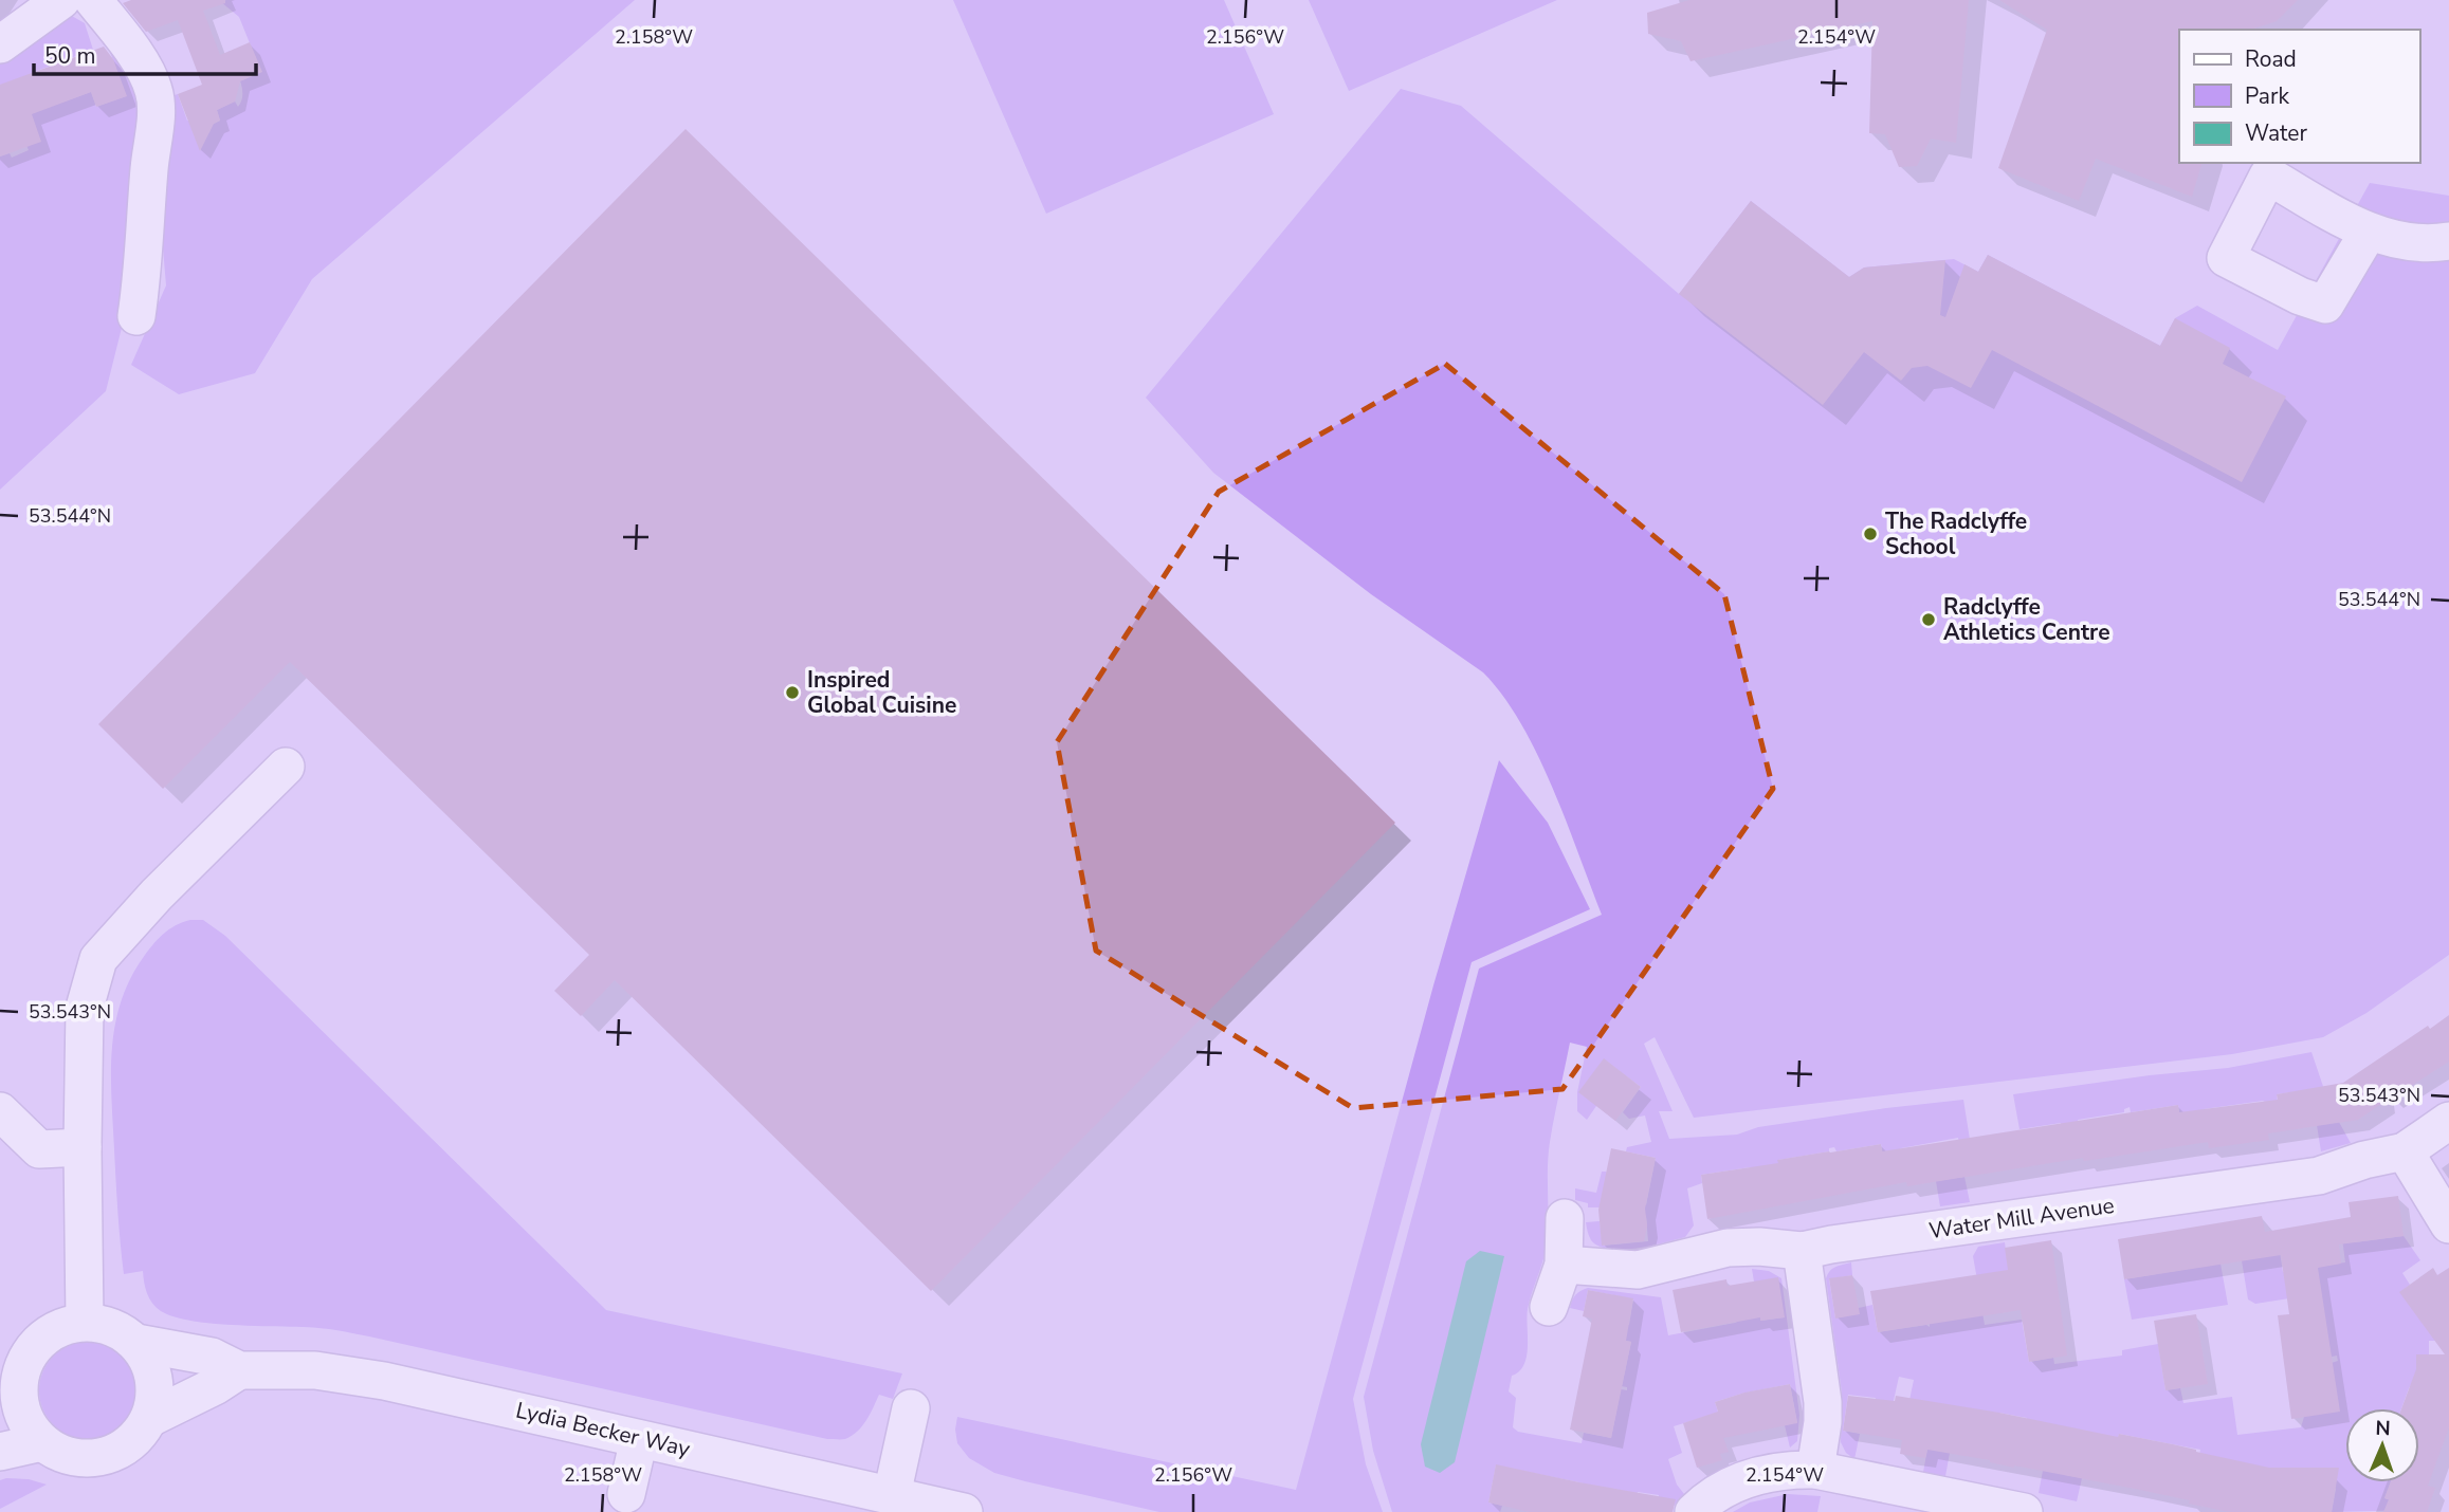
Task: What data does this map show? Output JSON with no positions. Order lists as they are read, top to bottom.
{
  "streets": {
    "street": ["Water Mill Avenue", "Lydia Becker Way"]
  },
  "places": ["The Radclyffe School", "Radclyffe Athletics Centre", "Inspired Global Cuisine"],
  "legend": ["Road", "Park", "Water"],
  "scale_bar": "50 m",
  "north": "top",
  "coordinates": [
    "2.158°W",
    "2.156°W",
    "2.154°W",
    "53.544°N",
    "53.543°N"
  ]
}
